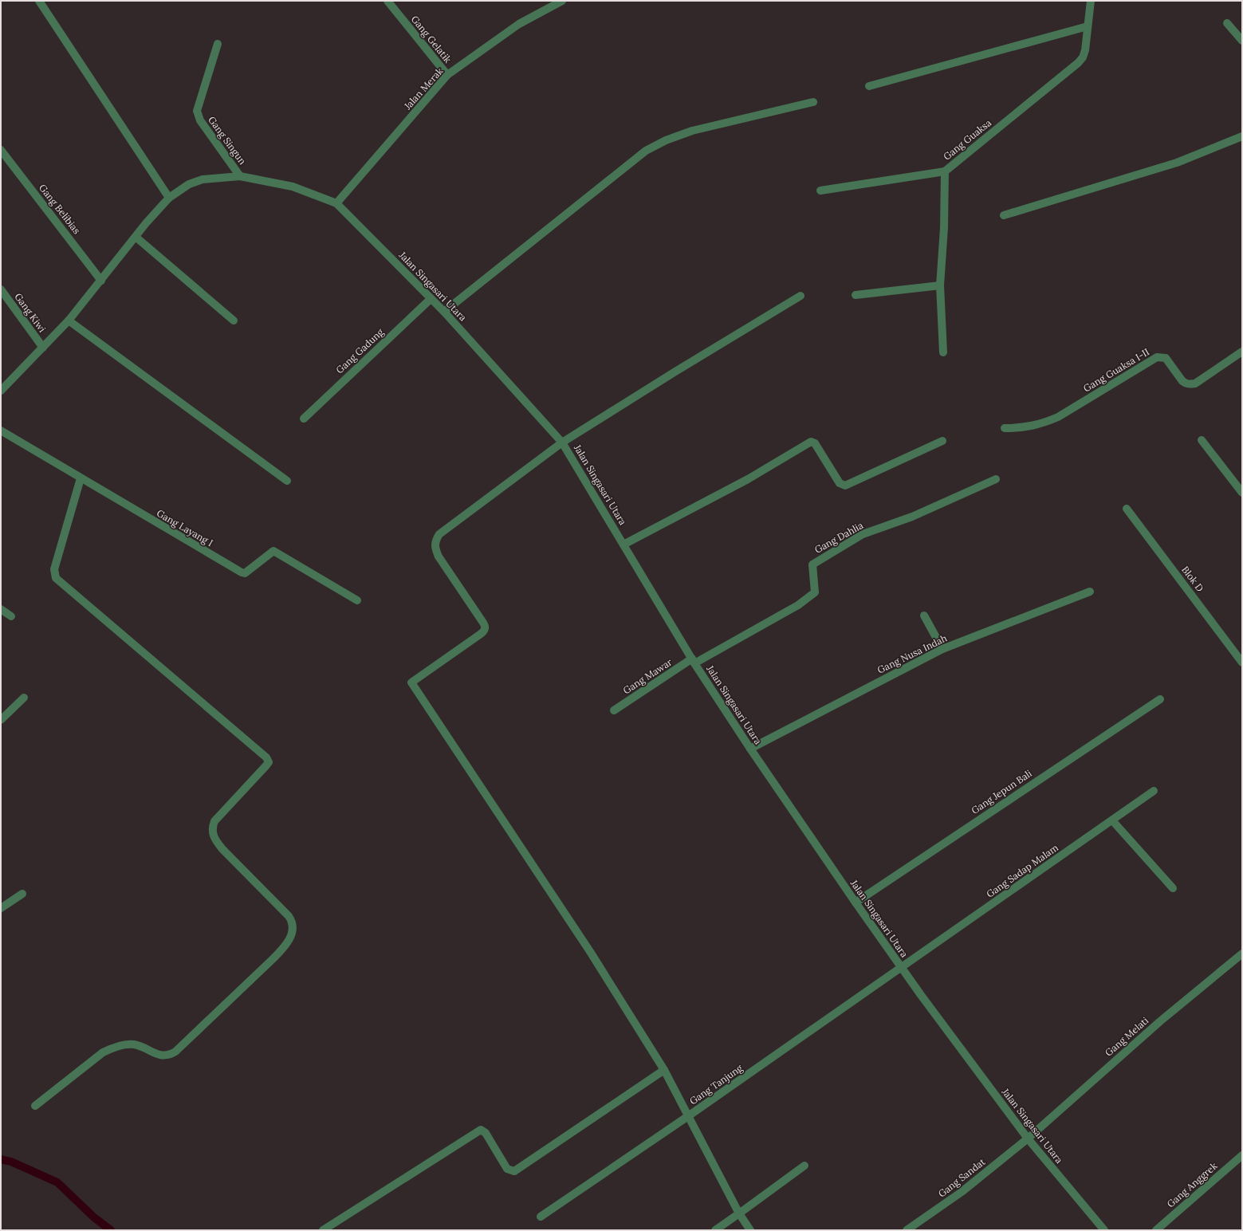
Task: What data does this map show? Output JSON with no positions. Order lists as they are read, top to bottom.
{
  "streets": {
    "street": [
      "Gang Gelatik",
      "Jalan Merak",
      "Gang Guaksa",
      "Gang Singun",
      "Gang Belibias",
      "Jalan Singasari Utara",
      "Gang Kiwi",
      "Gang Gadung",
      "Gang Guaksa I-II",
      "Gang Layang I",
      "Gang Dahlia",
      "Blok D",
      "Gang Nusa Indah",
      "Gang Mawar",
      "Gang Jepun Bali",
      "Gang Sadap Malam",
      "Gang Melati",
      "Gang Tanjung",
      "Gang Sandat",
      "Gang Anggrek"
    ]
  },
  "crossings": [
    ["Gang Gelatik", "Jalan Merak"],
    ["Jalan Merak", "Jalan Singasari Utara"],
    ["Jalan Singasari Utara", "Gang Gadung"],
    ["Jalan Singasari Utara", "Gang Dahlia"],
    ["Jalan Singasari Utara", "Gang Nusa Indah"],
    ["Jalan Singasari Utara", "Gang Mawar"],
    ["Jalan Singasari Utara", "Gang Jepun Bali"],
    ["Jalan Singasari Utara", "Gang Sadap Malam"],
    ["Jalan Singasari Utara", "Gang Melati"],
    ["Jalan Singasari Utara", "Gang Tanjung"],
    ["Jalan Singasari Utara", "Gang Sandat"],
    ["Gang Dahlia", "Gang Mawar"],
    ["Gang Sadap Malam", "Gang Tanjung"],
    ["Gang Melati", "Gang Sandat"]
  ]
}
